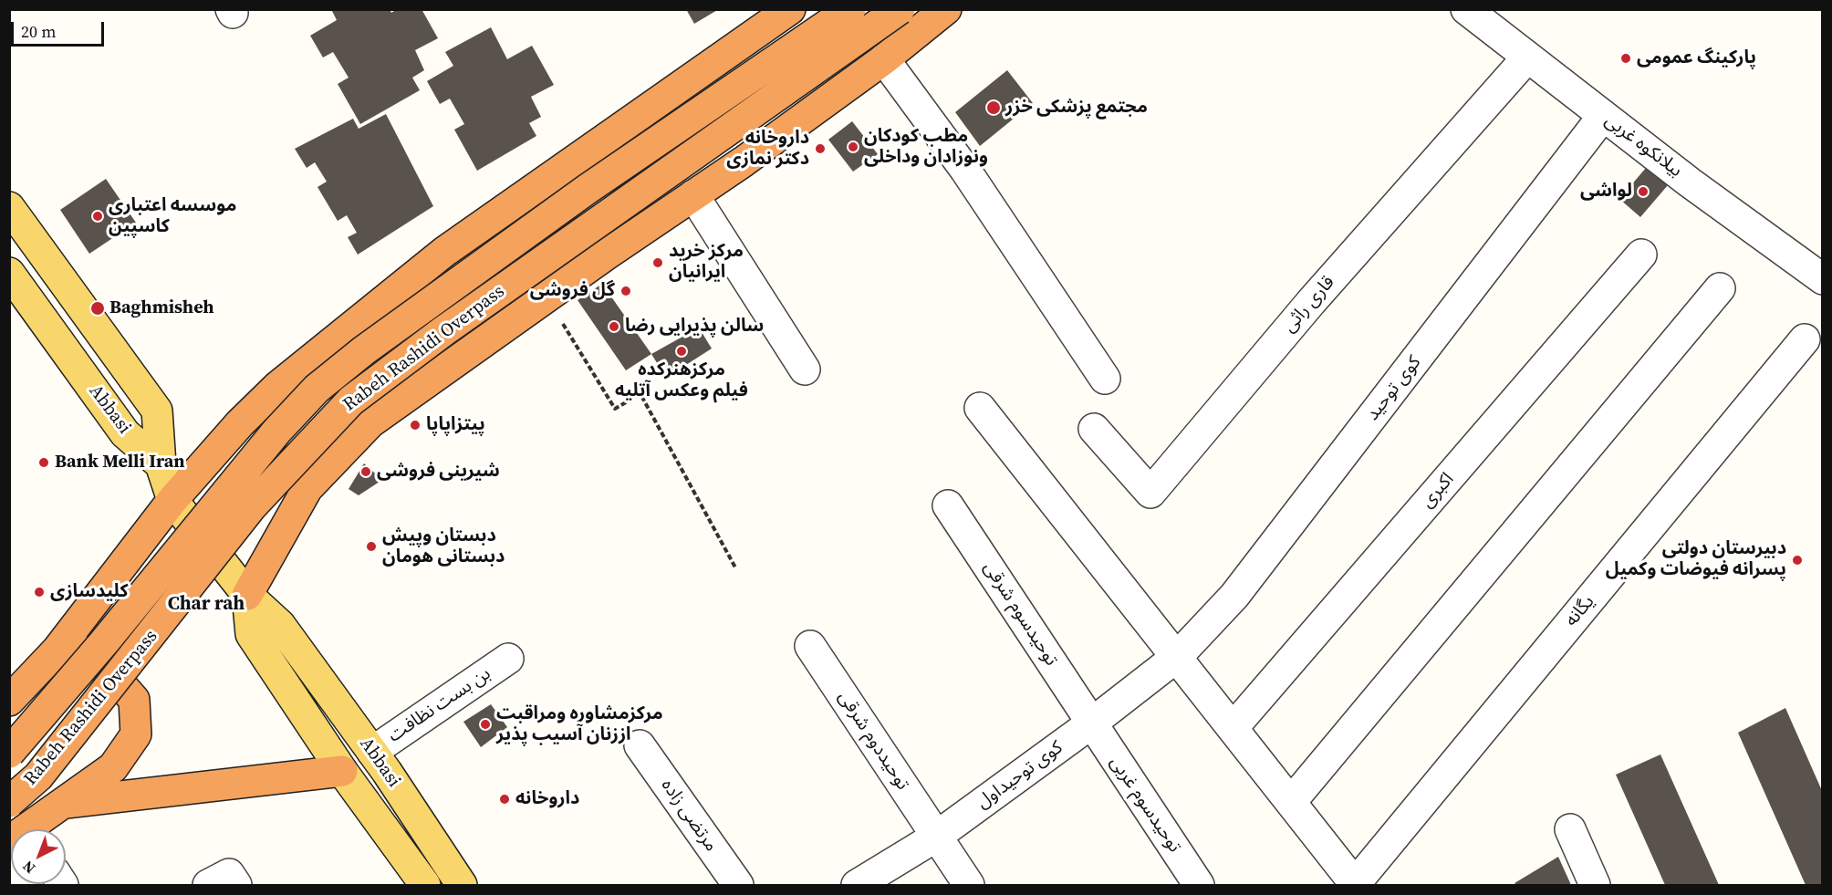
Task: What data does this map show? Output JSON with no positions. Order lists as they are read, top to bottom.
{
  "streets": {
    "highway": ["Rabeh Rashidi Overpass"],
    "main road": ["Abbasi"],
    "street": [
      "بیلانکوه غربی",
      "قاری راثی",
      "کوی توحید",
      "اکبری",
      "یگانه",
      "توحیدسوم شرقی",
      "بن بست نظافت",
      "توحیددوم شرقی",
      "کوی توحیداول",
      "توحیدسوم غربی",
      "مرتضی زاده"
    ]
  },
  "crossings": [
    ["بیلانکوه غربی", "قاری راثی"],
    ["بیلانکوه غربی", "کوی توحید"],
    ["کوی توحید", "کوی توحیداول"],
    ["Abbasi", "بن بست نظافت"],
    ["توحیدسوم شرقی", "کوی توحیداول"],
    ["توحیدسوم شرقی", "توحیدسوم غربی"],
    ["توحیددوم شرقی", "کوی توحیداول"],
    ["کوی توحیداول", "توحیدسوم غربی"]
  ],
  "districts": ["Char rah"],
  "places": [
    "پارکینگ عمومی",
    "مجتمع پزشکی خزر",
    "مطب کودکان ونوزادان وداخلی",
    "داروخانه دکتر نمازی",
    "لواشی",
    "موسسه اعتباری کاسپین",
    "مرکز خرید ایرانیان",
    "گل فروشی",
    "Baghmisheh",
    "سالن پذیرایی رضا",
    "مرکزهنرکده فیلم وعکس آتلیه",
    "پیتزاپاپا",
    "Bank Melli Iran",
    "شیرینی فروشی",
    "دبستان وپیش دبستانی هومان",
    "دبیرستان دولتی پسرانه فیوضات وکمیل",
    "کلیدسازی",
    "مرکزمشاوره ومراقبت اززنان آسیب پذیر",
    "داروخانه"
  ],
  "scale_bar": "20 m",
  "north": "bottom left"
}
